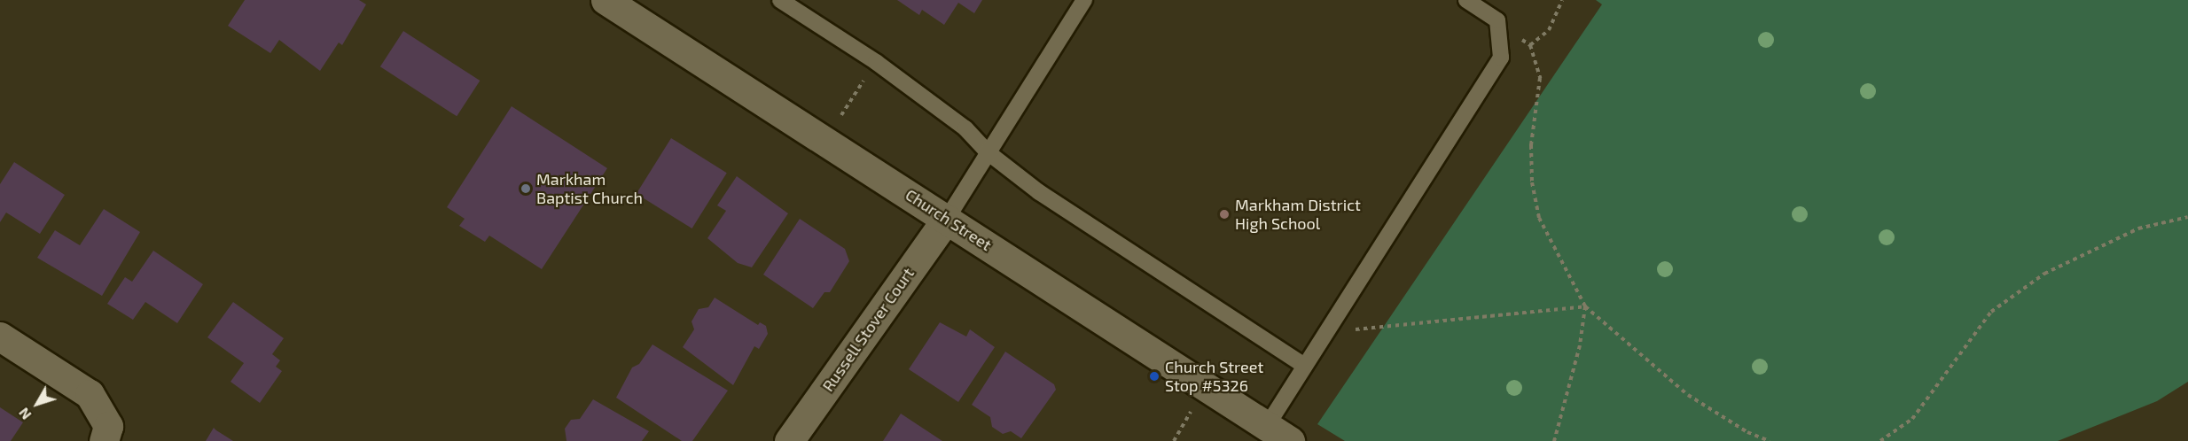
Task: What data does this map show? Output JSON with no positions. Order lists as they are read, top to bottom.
{
  "streets": {
    "street": ["Church Street", "Russell Stover Court"]
  },
  "crossings": [
    ["Church Street", "Russell Stover Court"]
  ],
  "places": ["Markham Baptist Church", "Markham District High School", "Church Street Stop #5326"],
  "north": "bottom left"
}
